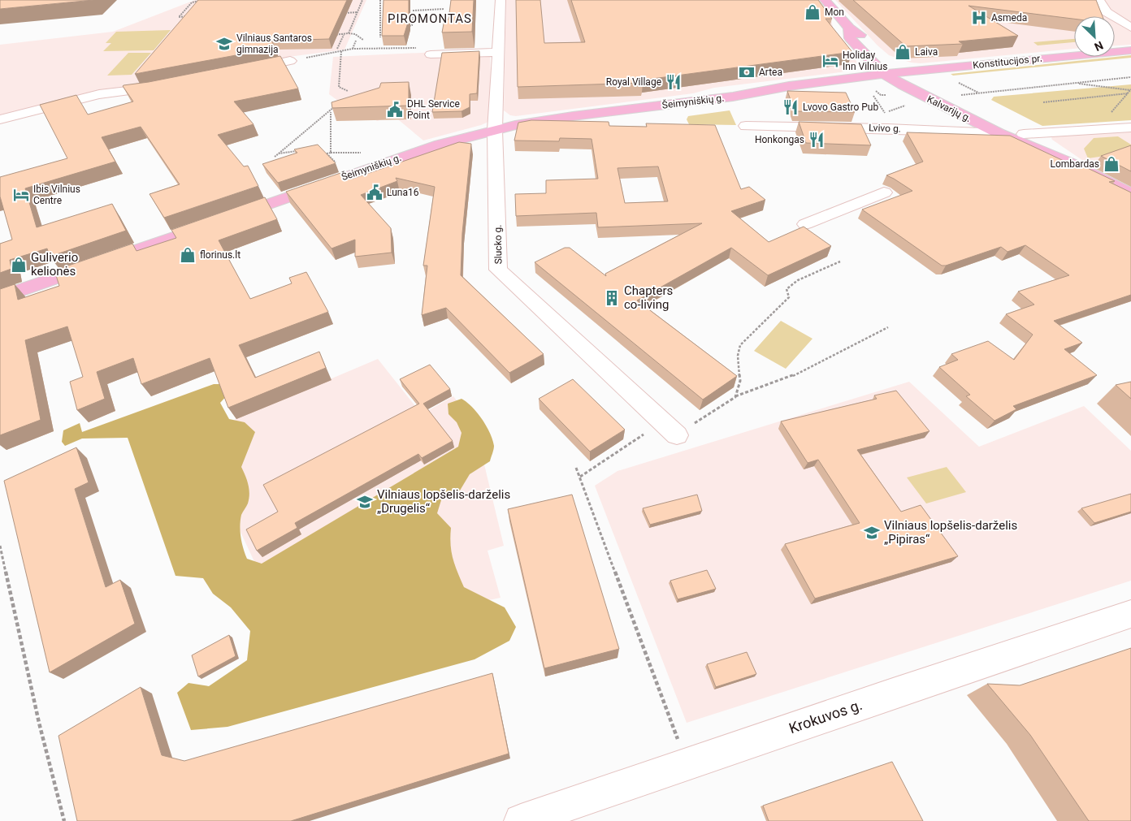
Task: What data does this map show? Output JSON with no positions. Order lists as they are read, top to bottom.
{
  "streets": {
    "main road": ["Konstitucijos pr.", "Šeimyniškių g.", "Kalvarijų g."],
    "street": ["Lvivo g.", "Slucko g.", "Krokuvos g."]
  },
  "crossings": [
    ["Konstitucijos pr.", "Šeimyniškių g."],
    ["Konstitucijos pr.", "Kalvarijų g."],
    ["Šeimyniškių g.", "Kalvarijų g."],
    ["Šeimyniškių g.", "Slucko g."],
    ["Kalvarijų g.", "Lvivo g."]
  ],
  "districts": ["PIROMONTAS"],
  "places": {
    "shop": [
      "Mon",
      "Laiva",
      "Lombardas",
      "florinus.lt",
      "Guliverio kelionės"
    ],
    "hospital": ["Asmeda"],
    "school or university": ["Vilniaus Santaros gimnazija", "Vilniaus lopšelis-darželis „Drugelis“", "Vilniaus lopšelis-darželis „Pipiras“"],
    "hotel": ["Holiday Inn Vilnius", "Ibis Vilnius Centre"],
    "bank": ["Artea"],
    "restaurant": ["Royal Village", "Lvovo Gastro Pub", "Honkongas"],
    "public building": ["DHL Service Point", "Luna16"],
    "building": ["Chapters co-living"]
  },
  "north": "bottom right"
}
